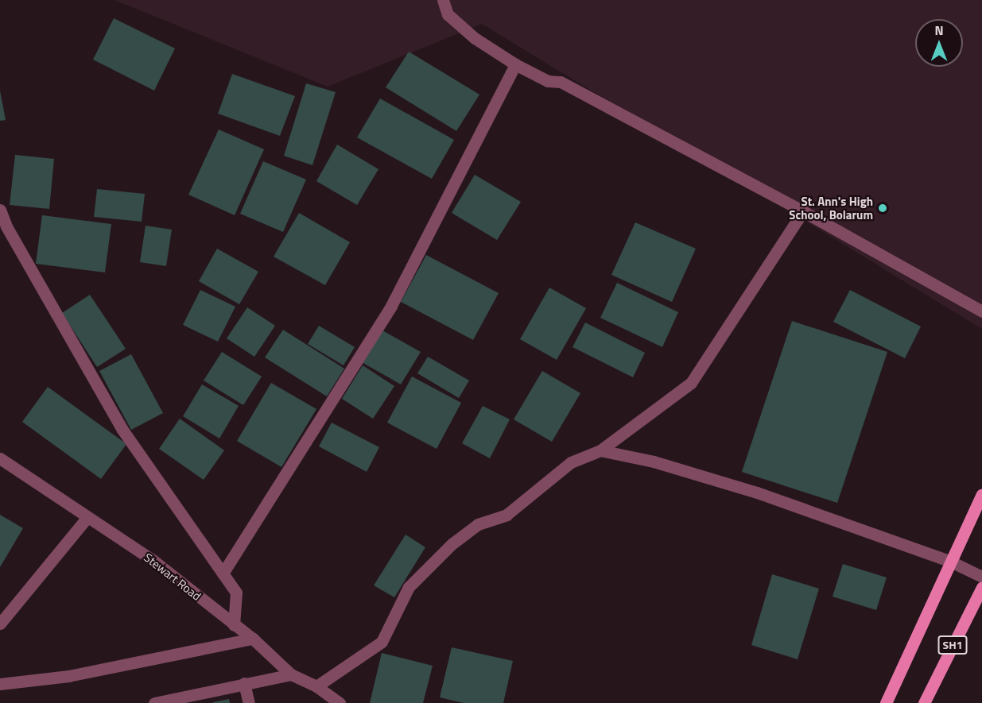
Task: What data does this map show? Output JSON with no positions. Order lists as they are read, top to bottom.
{
  "streets": {
    "main road": ["SH1"],
    "street": ["Stewart Road"]
  },
  "places": ["St. Ann's High School, Bolarum"],
  "north": "top"
}
